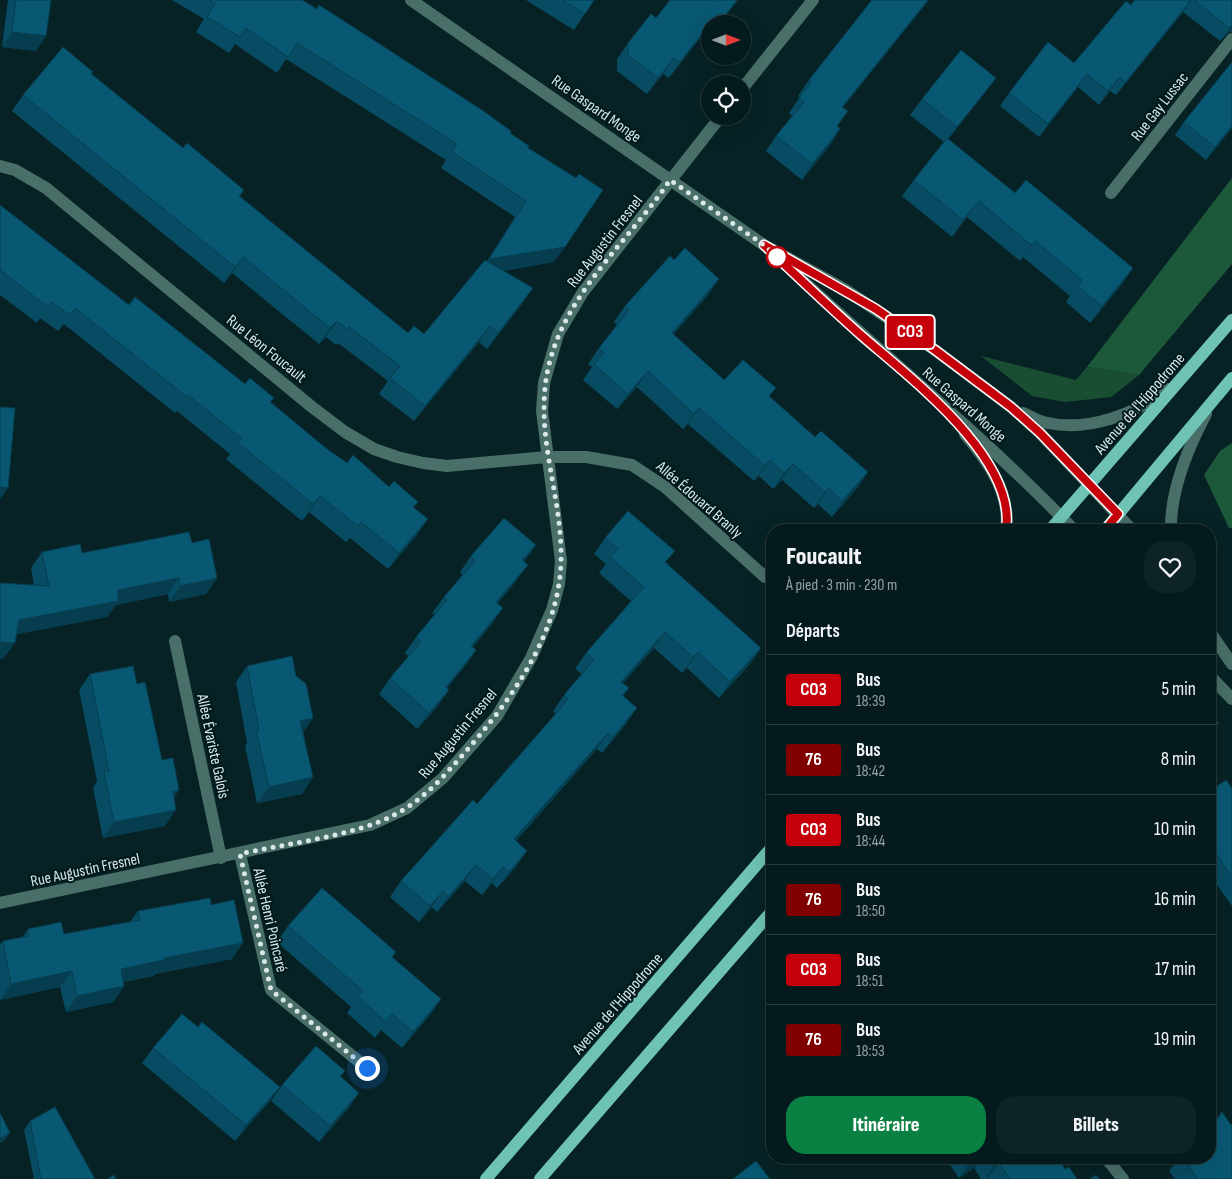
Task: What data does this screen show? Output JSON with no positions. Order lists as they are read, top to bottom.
{
  "streets": {
    "main road": ["Avenue de l'Hippodrome"],
    "street": [
      "Rue Gay Lussac",
      "Rue Gaspard Monge",
      "Rue Augustin Fresnel",
      "Rue Léon Foucault",
      "Allée Édouard Branly",
      "Allée Évariste Galois",
      "Allée Henri Poincaré"
    ]
  },
  "crossings": [
    ["Rue Gaspard Monge", "Rue Augustin Fresnel"],
    ["Rue Gaspard Monge", "Avenue de l'Hippodrome"],
    ["Rue Augustin Fresnel", "Rue Léon Foucault"],
    ["Rue Augustin Fresnel", "Allée Édouard Branly"],
    ["Rue Augustin Fresnel", "Allée Évariste Galois"],
    ["Rue Augustin Fresnel", "Allée Henri Poincaré"],
    ["Rue Léon Foucault", "Allée Édouard Branly"]
  ],
  "lines": ["bus line CO3"],
  "north": "right",
  "page": {
    "on_map": "CO3",
    "heading": [
      ["Foucault", "À pied · 3 min · 230 m"],
      "Départs"
    ],
    "list": [
      {
        "mark": "CO3",
        "name": "Bus",
        "note": "18:39",
        "value": "5 min"
      },
      {
        "mark": "76",
        "name": "Bus",
        "note": "18:42",
        "value": "8 min"
      },
      {
        "mark": "CO3",
        "name": "Bus",
        "note": "18:44",
        "value": "10 min"
      },
      {
        "mark": "76",
        "name": "Bus",
        "note": "18:50",
        "value": "16 min"
      },
      {
        "mark": "CO3",
        "name": "Bus",
        "note": "18:51",
        "value": "17 min"
      },
      {
        "mark": "76",
        "name": "Bus",
        "note": "18:53",
        "value": "19 min"
      }
    ],
    "buttons": ["Itinéraire", "Billets"]
  }
}
